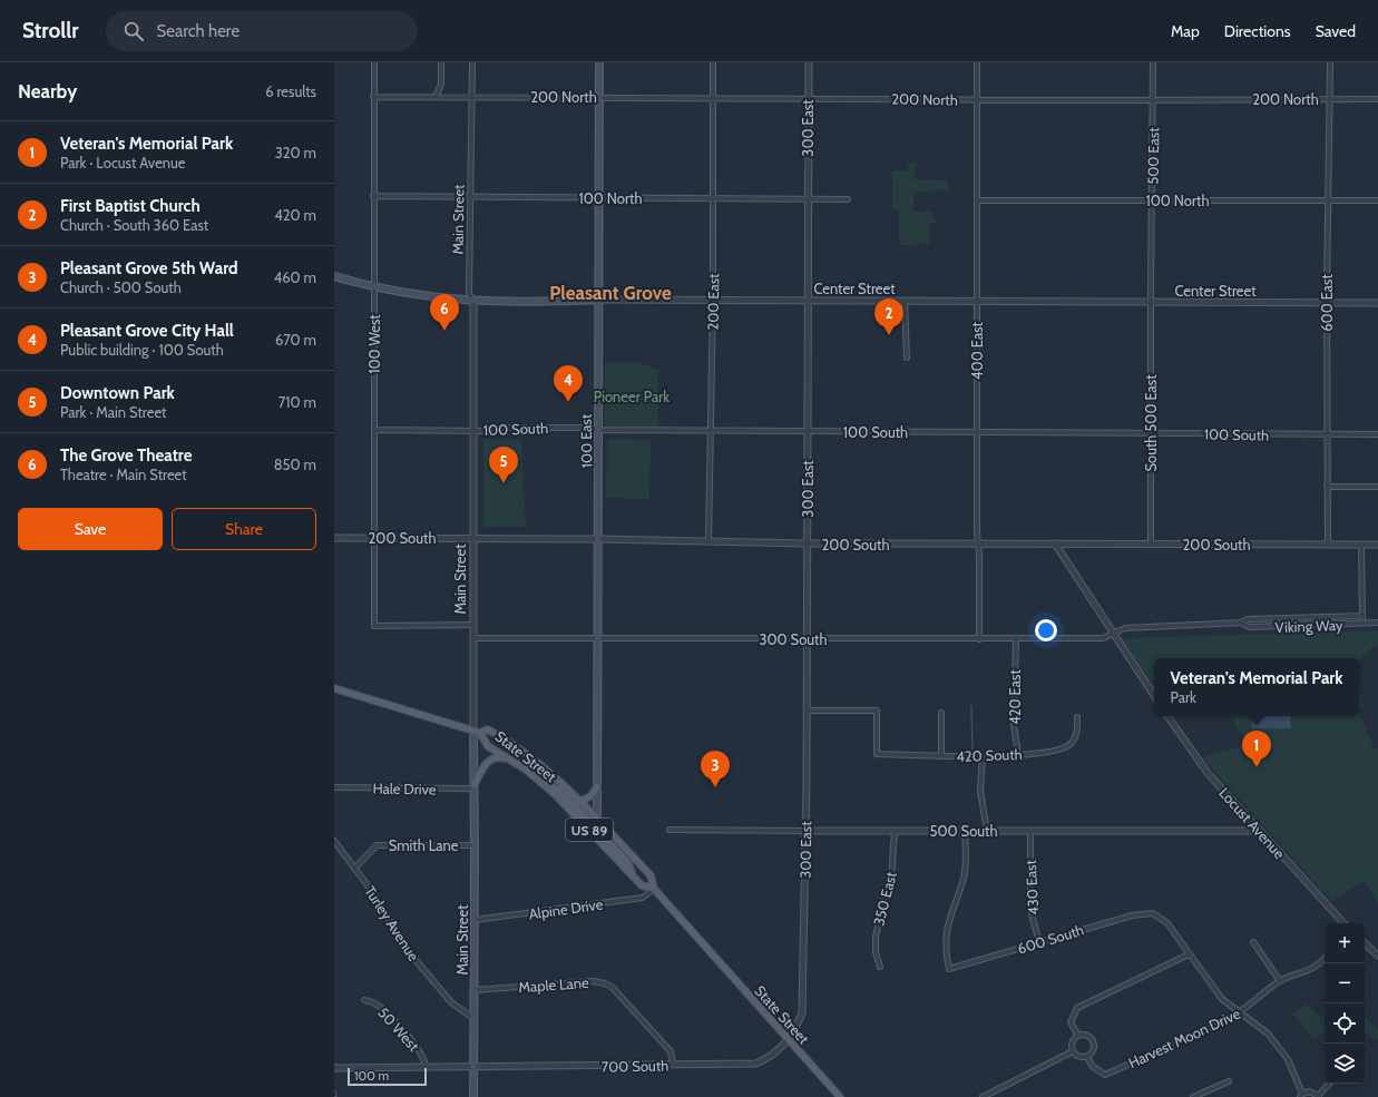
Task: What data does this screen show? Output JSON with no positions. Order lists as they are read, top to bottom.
{
  "streets": {
    "main road": [
      "Main Street",
      "Center Street",
      "100 East",
      "State Street",
      "US 89"
    ],
    "street": [
      "200 North",
      "300 East",
      "500 East",
      "100 North",
      "200 East",
      "600 East",
      "100 West",
      "400 East",
      "South 500 East",
      "100 South",
      "200 South",
      "Viking Way",
      "300 South",
      "420 East",
      "420 South",
      "Hale Drive",
      "Locust Avenue",
      "500 South",
      "Smith Lane",
      "430 East",
      "350 East",
      "Alpine Drive",
      "Turley Avenue",
      "600 South",
      "Maple Lane",
      "50 West",
      "Harvest Moon Drive",
      "700 South"
    ]
  },
  "crossings": [
    ["200 North", "300 East"],
    ["200 North", "500 East"],
    ["200 North", "Main Street"],
    ["200 North", "200 East"],
    ["200 North", "600 East"],
    ["200 North", "100 West"],
    ["200 North", "400 East"],
    ["200 North", "100 East"],
    ["300 East", "100 North"],
    ["300 East", "Center Street"],
    ["300 East", "100 South"],
    ["300 East", "200 South"],
    ["300 East", "300 South"],
    ["300 East", "420 South"],
    ["300 East", "State Street"],
    ["300 East", "500 South"],
    ["300 East", "700 South"],
    ["500 East", "100 North"],
    ["500 East", "Center Street"],
    ["500 East", "South 500 East"],
    ["100 North", "Main Street"],
    ["100 North", "200 East"],
    ["100 North", "600 East"],
    ["100 North", "100 West"],
    ["100 North", "400 East"],
    ["100 North", "100 East"],
    ["Main Street", "Center Street"],
    ["Main Street", "100 West"],
    ["Main Street", "100 South"],
    ["Main Street", "200 South"],
    ["Main Street", "300 South"],
    ["Main Street", "State Street"],
    ["Main Street", "Hale Drive"],
    ["Main Street", "Smith Lane"],
    ["Main Street", "Alpine Drive"],
    ["Main Street", "Turley Avenue"],
    ["Main Street", "Maple Lane"],
    ["Main Street", "700 South"],
    ["Center Street", "200 East"],
    ["Center Street", "600 East"],
    ["Center Street", "100 West"],
    ["Center Street", "400 East"],
    ["Center Street", "South 500 East"],
    ["Center Street", "100 East"],
    ["200 East", "100 South"],
    ["200 East", "200 South"],
    ["600 East", "100 South"],
    ["600 East", "200 South"],
    ["100 West", "100 South"],
    ["100 West", "200 South"],
    ["400 East", "100 South"],
    ["400 East", "200 South"],
    ["400 East", "300 South"],
    ["South 500 East", "100 South"],
    ["South 500 East", "200 South"],
    ["100 South", "100 East"],
    ["100 East", "200 South"],
    ["100 East", "300 South"],
    ["100 East", "State Street"],
    ["Viking Way", "300 South"],
    ["300 South", "420 East"],
    ["420 East", "420 South"],
    ["State Street", "Alpine Drive"],
    ["State Street", "700 South"],
    ["Locust Avenue", "500 South"],
    ["500 South", "430 East"],
    ["500 South", "350 East"],
    ["500 South", "600 South"],
    ["Smith Lane", "Turley Avenue"],
    ["430 East", "600 South"],
    ["Maple Lane", "700 South"],
    ["50 West", "700 South"]
  ],
  "districts": ["Pleasant Grove"],
  "parks": ["Pioneer Park"],
  "scale_bar": "100 m",
  "page": {
    "header": "Strollr",
    "search": "Search here",
    "nav": ["Map", "Directions", "Saved"],
    "heading": ["Nearby", "6 results"],
    "list": [
      {
        "mark": "1",
        "name": "Veteran's Memorial Park",
        "note": "Park · Locust Avenue",
        "value": "320 m"
      },
      {
        "mark": "2",
        "name": "First Baptist Church",
        "note": "Church · South 360 East",
        "value": "420 m"
      },
      {
        "mark": "3",
        "name": "Pleasant Grove 5th Ward",
        "note": "Church · 500 South",
        "value": "460 m"
      },
      {
        "mark": "4",
        "name": "Pleasant Grove City Hall",
        "note": "Public building · 100 South",
        "value": "670 m"
      },
      {
        "mark": "5",
        "name": "Downtown Park",
        "note": "Park · Main Street",
        "value": "710 m"
      },
      {
        "mark": "6",
        "name": "The Grove Theatre",
        "note": "Theatre · Main Street",
        "value": "850 m"
      }
    ],
    "pins": [
      "6",
      "2",
      "4",
      "5",
      "1",
      "3"
    ],
    "buttons": ["Save", "Share"],
    "popup": ["Veteran's Memorial Park", "Park"],
    "map_buttons": ["+", "−"],
    "scale": "100 m"
  }
}
